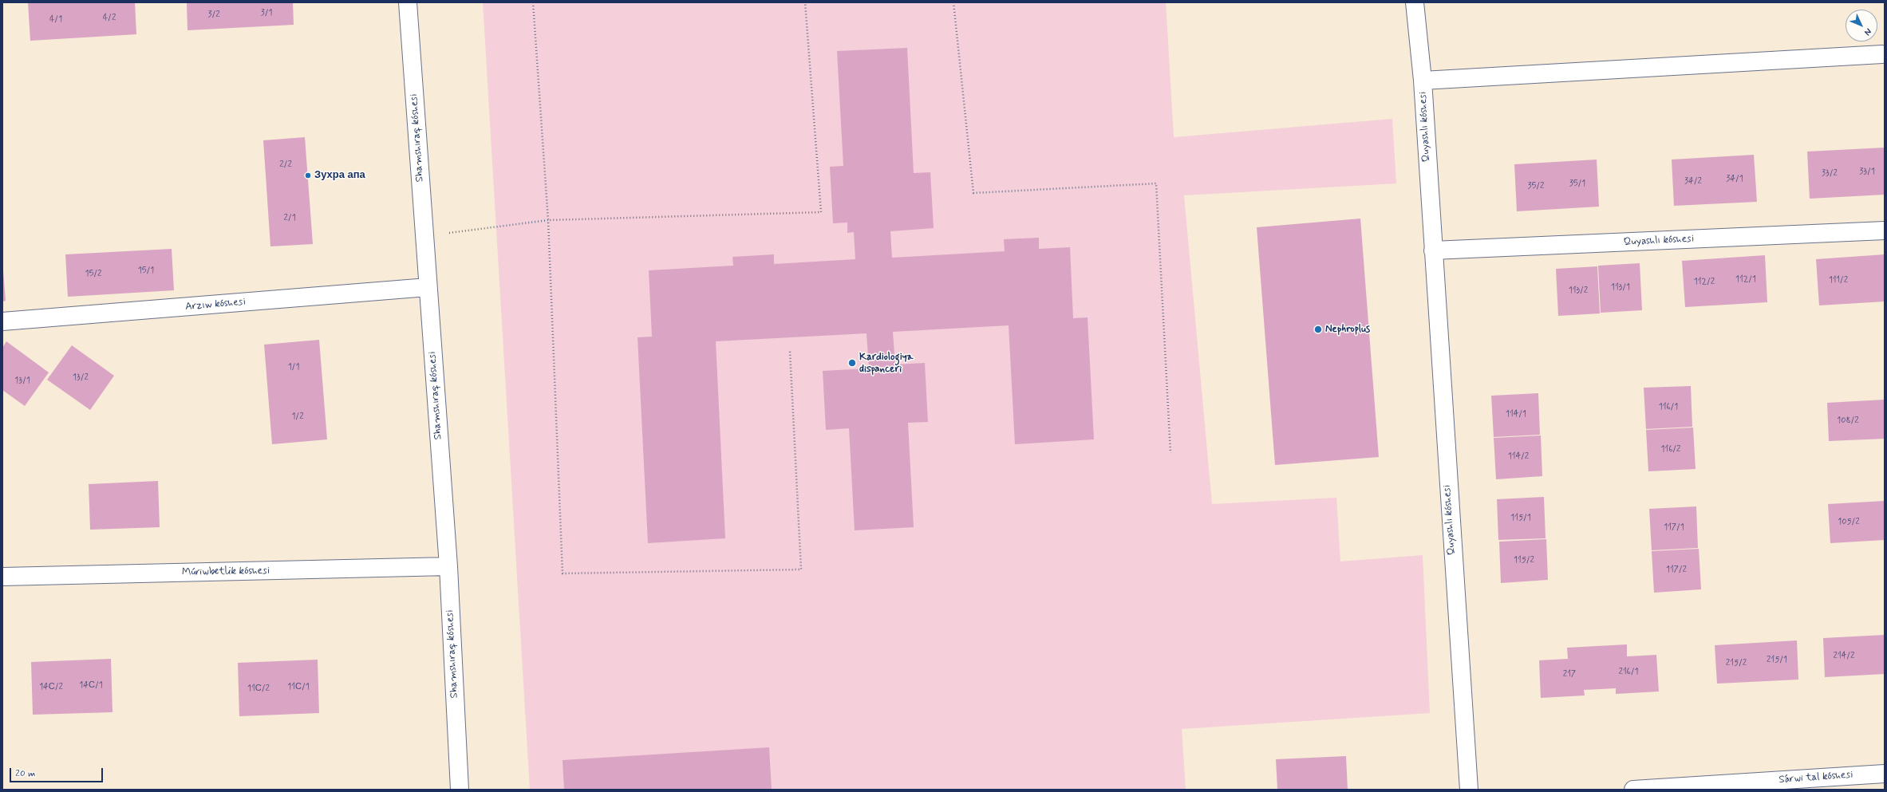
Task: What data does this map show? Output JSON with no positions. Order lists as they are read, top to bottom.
{
  "streets": {
    "street": [
      "Quyashlı kóshesi",
      "Shamshıraq kóshesi",
      "Arzıw kóshesi",
      "Múriwbetlik kóshesi",
      "Sárwi tal kóshesi"
    ]
  },
  "crossings": [
    ["Shamshıraq kóshesi", "Arzıw kóshesi"],
    ["Shamshıraq kóshesi", "Múriwbetlik kóshesi"]
  ],
  "places": ["Зухра апа", "Nephroplus", "Kardiologiya dispanceri"],
  "house_numbers": [
    "3/1",
    "3/2",
    "4/2",
    "4/1",
    "2/2",
    "33/1",
    "33/2",
    "34/1",
    "34/2",
    "35/1",
    "35/2",
    "2/1",
    "15/1",
    "15/2",
    "112/1",
    "111/2",
    "112/2",
    "113/1",
    "113/2",
    "1/1",
    "13/2",
    "13/1",
    "116/1",
    "114/1",
    "1/2",
    "108/2",
    "116/2",
    "114/2",
    "115/1",
    "105/2",
    "117/1",
    "115/2",
    "117/2",
    "214/2",
    "215/1",
    "215/2",
    "216/1",
    "217",
    "14С/1",
    "14С/2",
    "11С/1",
    "11С/2"
  ],
  "scale_bar": "20 m",
  "north": "bottom right"
}
